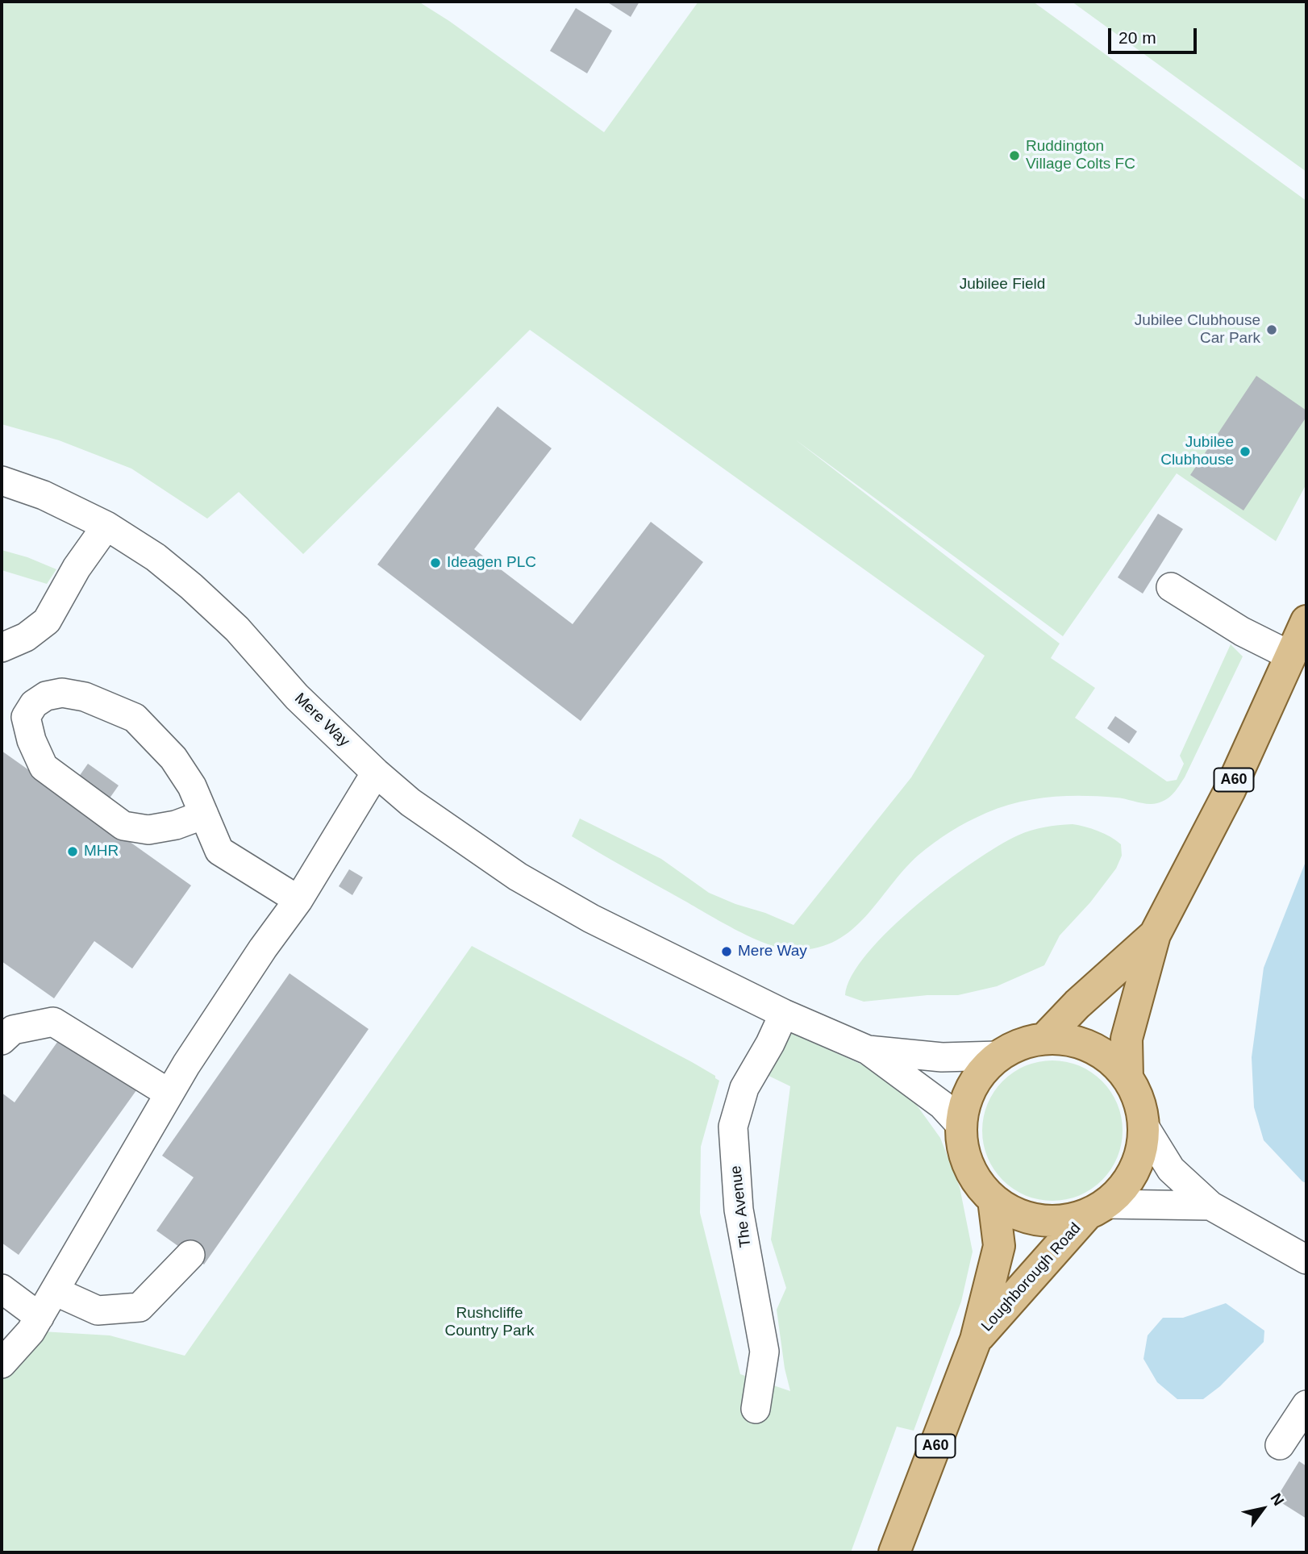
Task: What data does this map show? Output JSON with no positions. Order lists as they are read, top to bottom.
{
  "streets": {
    "main road": ["A60", "Loughborough Road"],
    "street": ["Mere Way", "The Avenue"]
  },
  "crossings": [
    ["Mere Way", "A60"],
    ["Mere Way", "The Avenue"],
    ["Mere Way", "Loughborough Road"],
    ["A60", "Loughborough Road"]
  ],
  "parks": ["Jubilee Field", "Rushcliffe Country Park"],
  "places": [
    "Ruddington Village Colts FC",
    "Jubilee Clubhouse Car Park",
    "Jubilee Clubhouse",
    "Ideagen PLC",
    "MHR",
    "Mere Way"
  ],
  "scale_bar": "20 m",
  "north": "top right"
}
